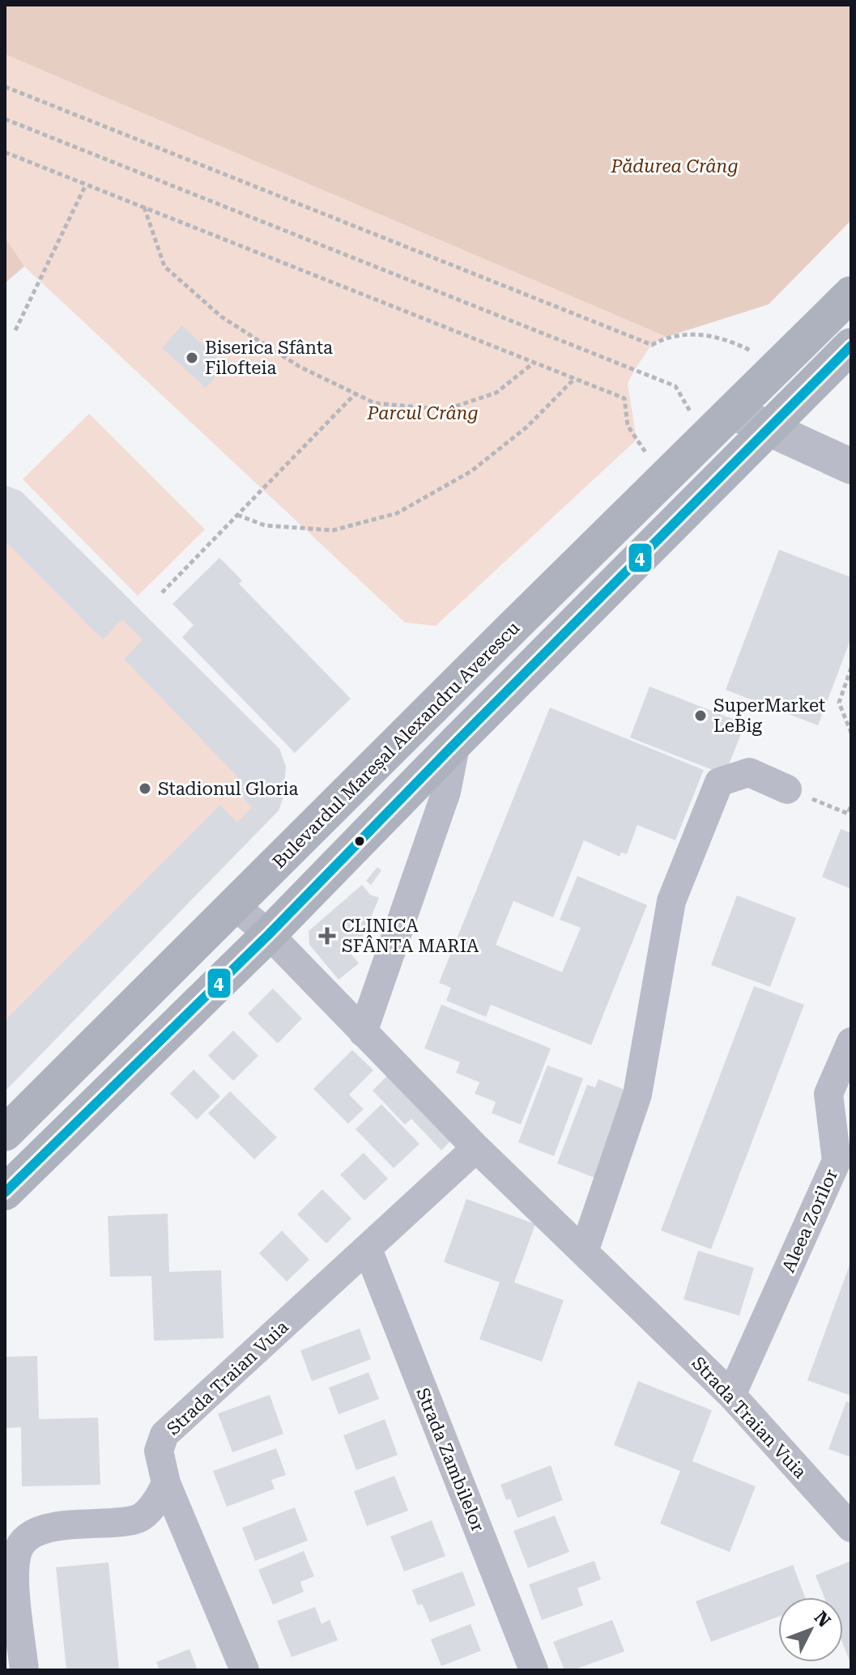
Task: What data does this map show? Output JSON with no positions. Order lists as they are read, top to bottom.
{
  "streets": {
    "main road": ["Bulevardul Mareșal Alexandru Averescu"],
    "street": ["Aleea Zorilor", "Strada Traian Vuia", "Strada Zambilelor"]
  },
  "crossings": [
    ["Bulevardul Mareșal Alexandru Averescu", "Strada Traian Vuia"],
    ["Aleea Zorilor", "Strada Traian Vuia"],
    ["Strada Traian Vuia", "Strada Zambilelor"]
  ],
  "parks": ["Pădurea Crâng", "Parcul Crâng"],
  "places": {
    "other": ["Biserica Sfânta Filofteia", "SuperMarket LeBig", "Stadionul Gloria"],
    "health": ["CLINICA SFÂNTA MARIA"]
  },
  "lines": ["transit line 4"],
  "north": "top right"
}
